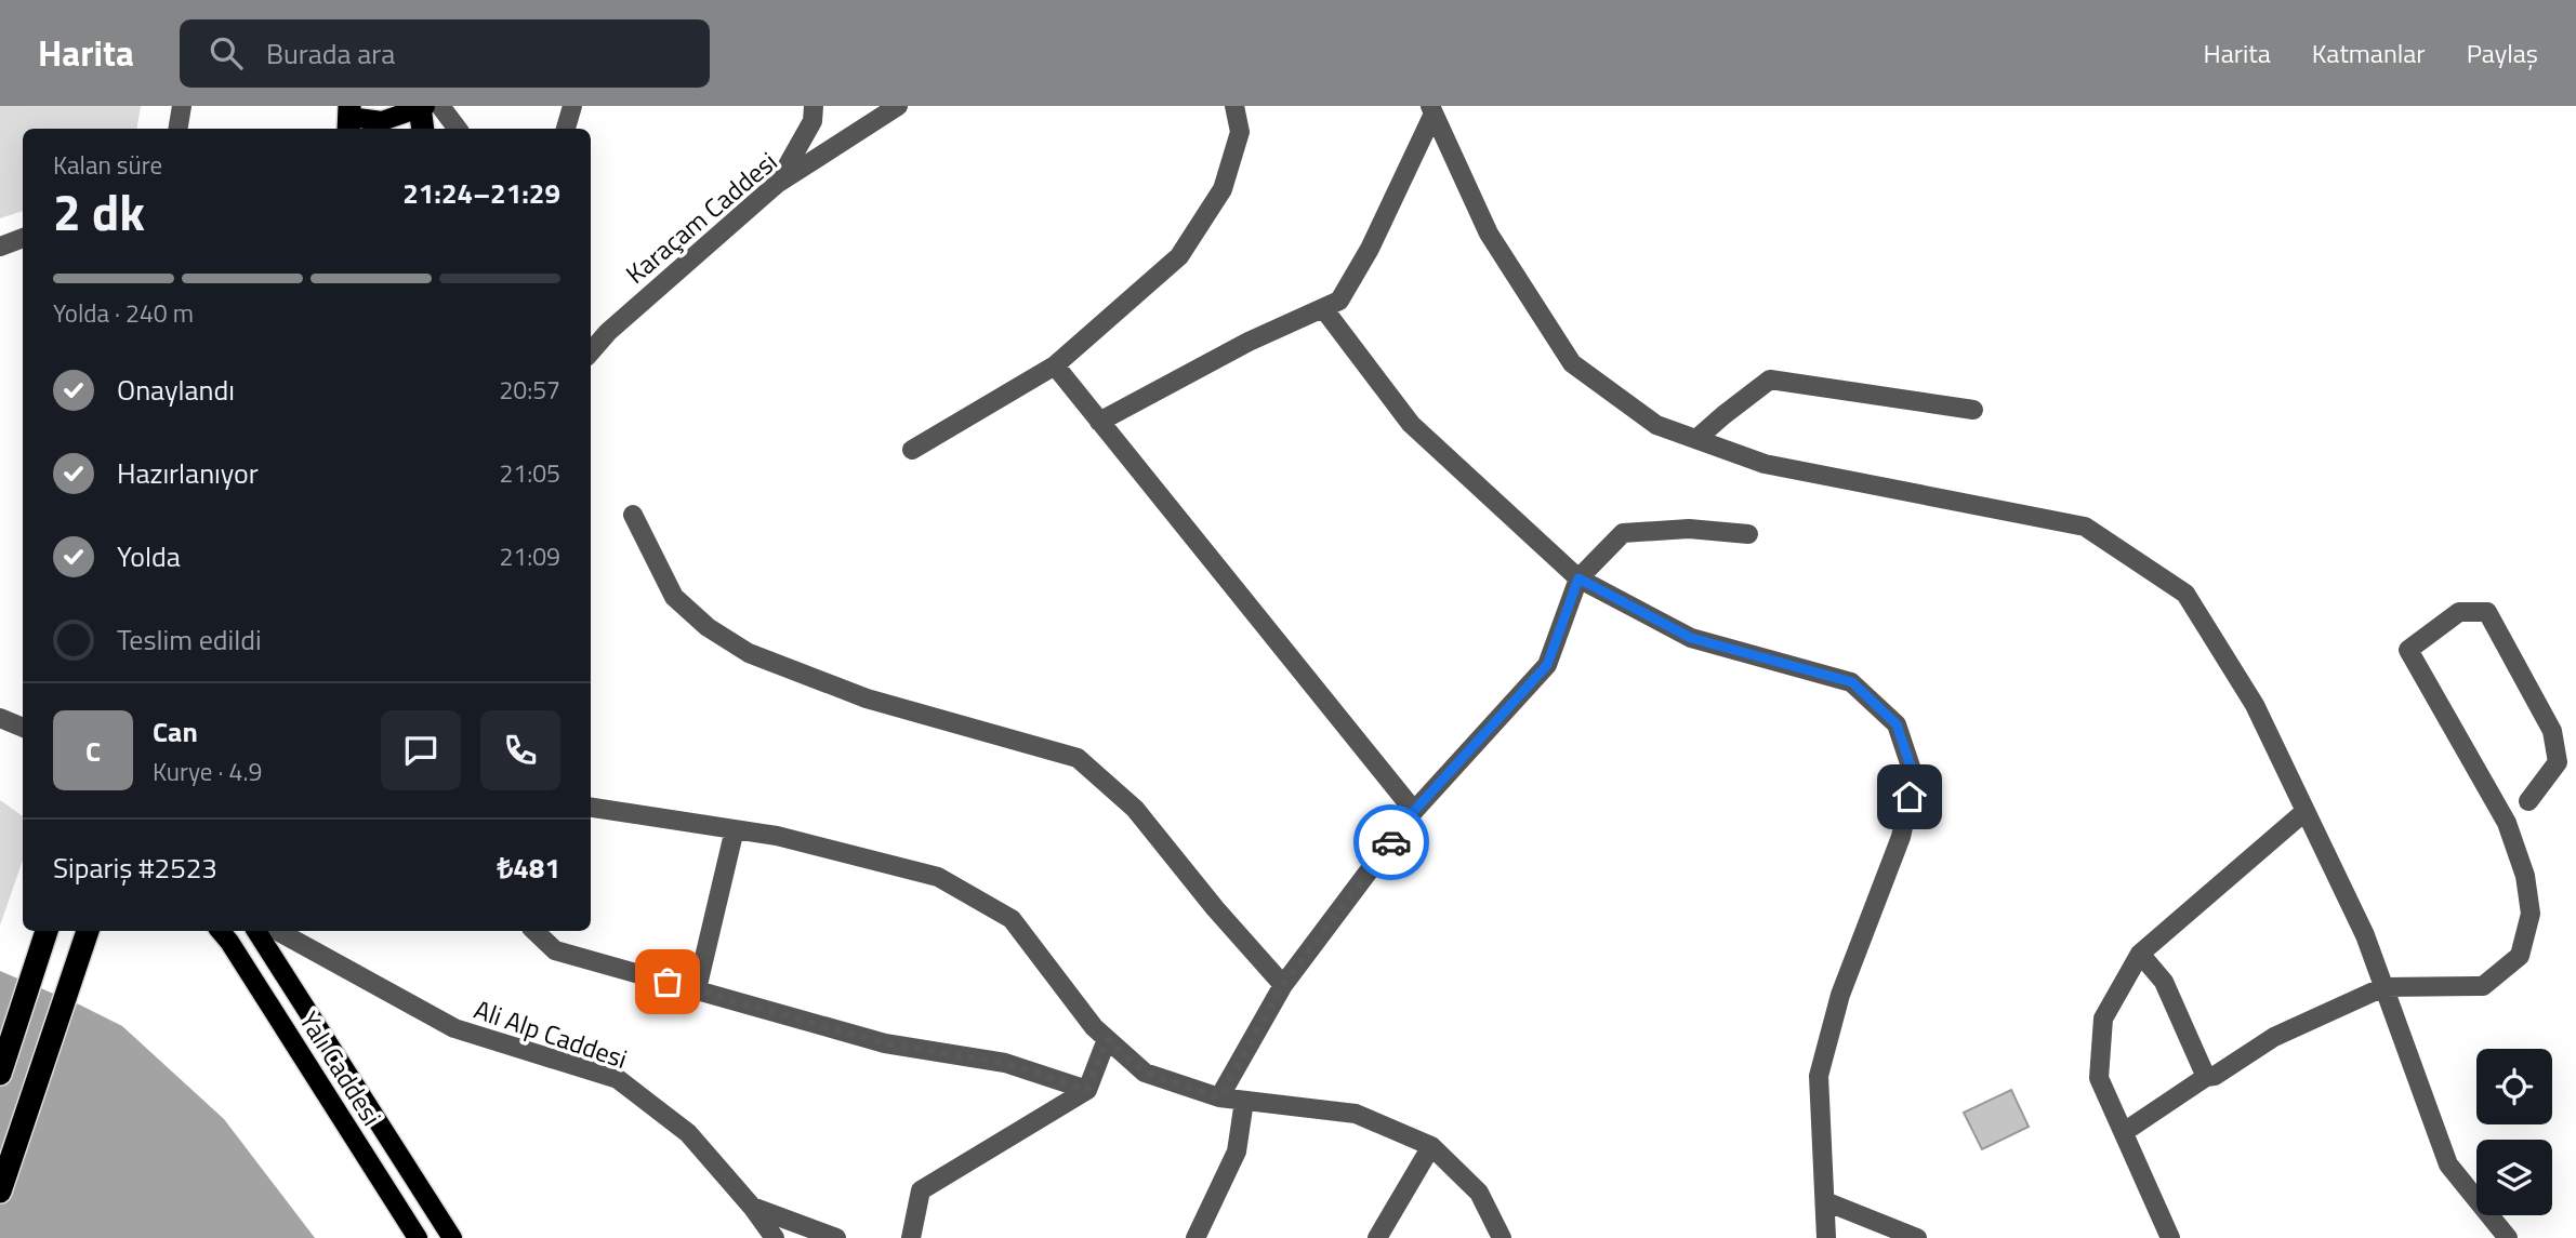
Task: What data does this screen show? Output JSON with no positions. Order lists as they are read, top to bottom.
{
  "streets": {
    "main road": ["Yalı Caddesi"],
    "street": ["Karaçam Caddesi", "Ali Alp Caddesi"]
  },
  "page": {
    "header": "Harita",
    "search": "Burada ara",
    "nav": ["Harita", "Katmanlar", "Paylaş"],
    "heading": ["2 dk", "Kalan süre", "21:24–21:29"],
    "panel": [
      "Can",
      "Kurye · 4.9",
      "Sipariş #2523",
      "₺481"
    ],
    "bar": "Yolda · 240 m",
    "list": [
      ["Onaylandı", "20:57"],
      ["Hazırlanıyor", "21:05"],
      ["Yolda", "21:09"],
      "Teslim edildi"
    ],
    "round": "C"
  }
}
